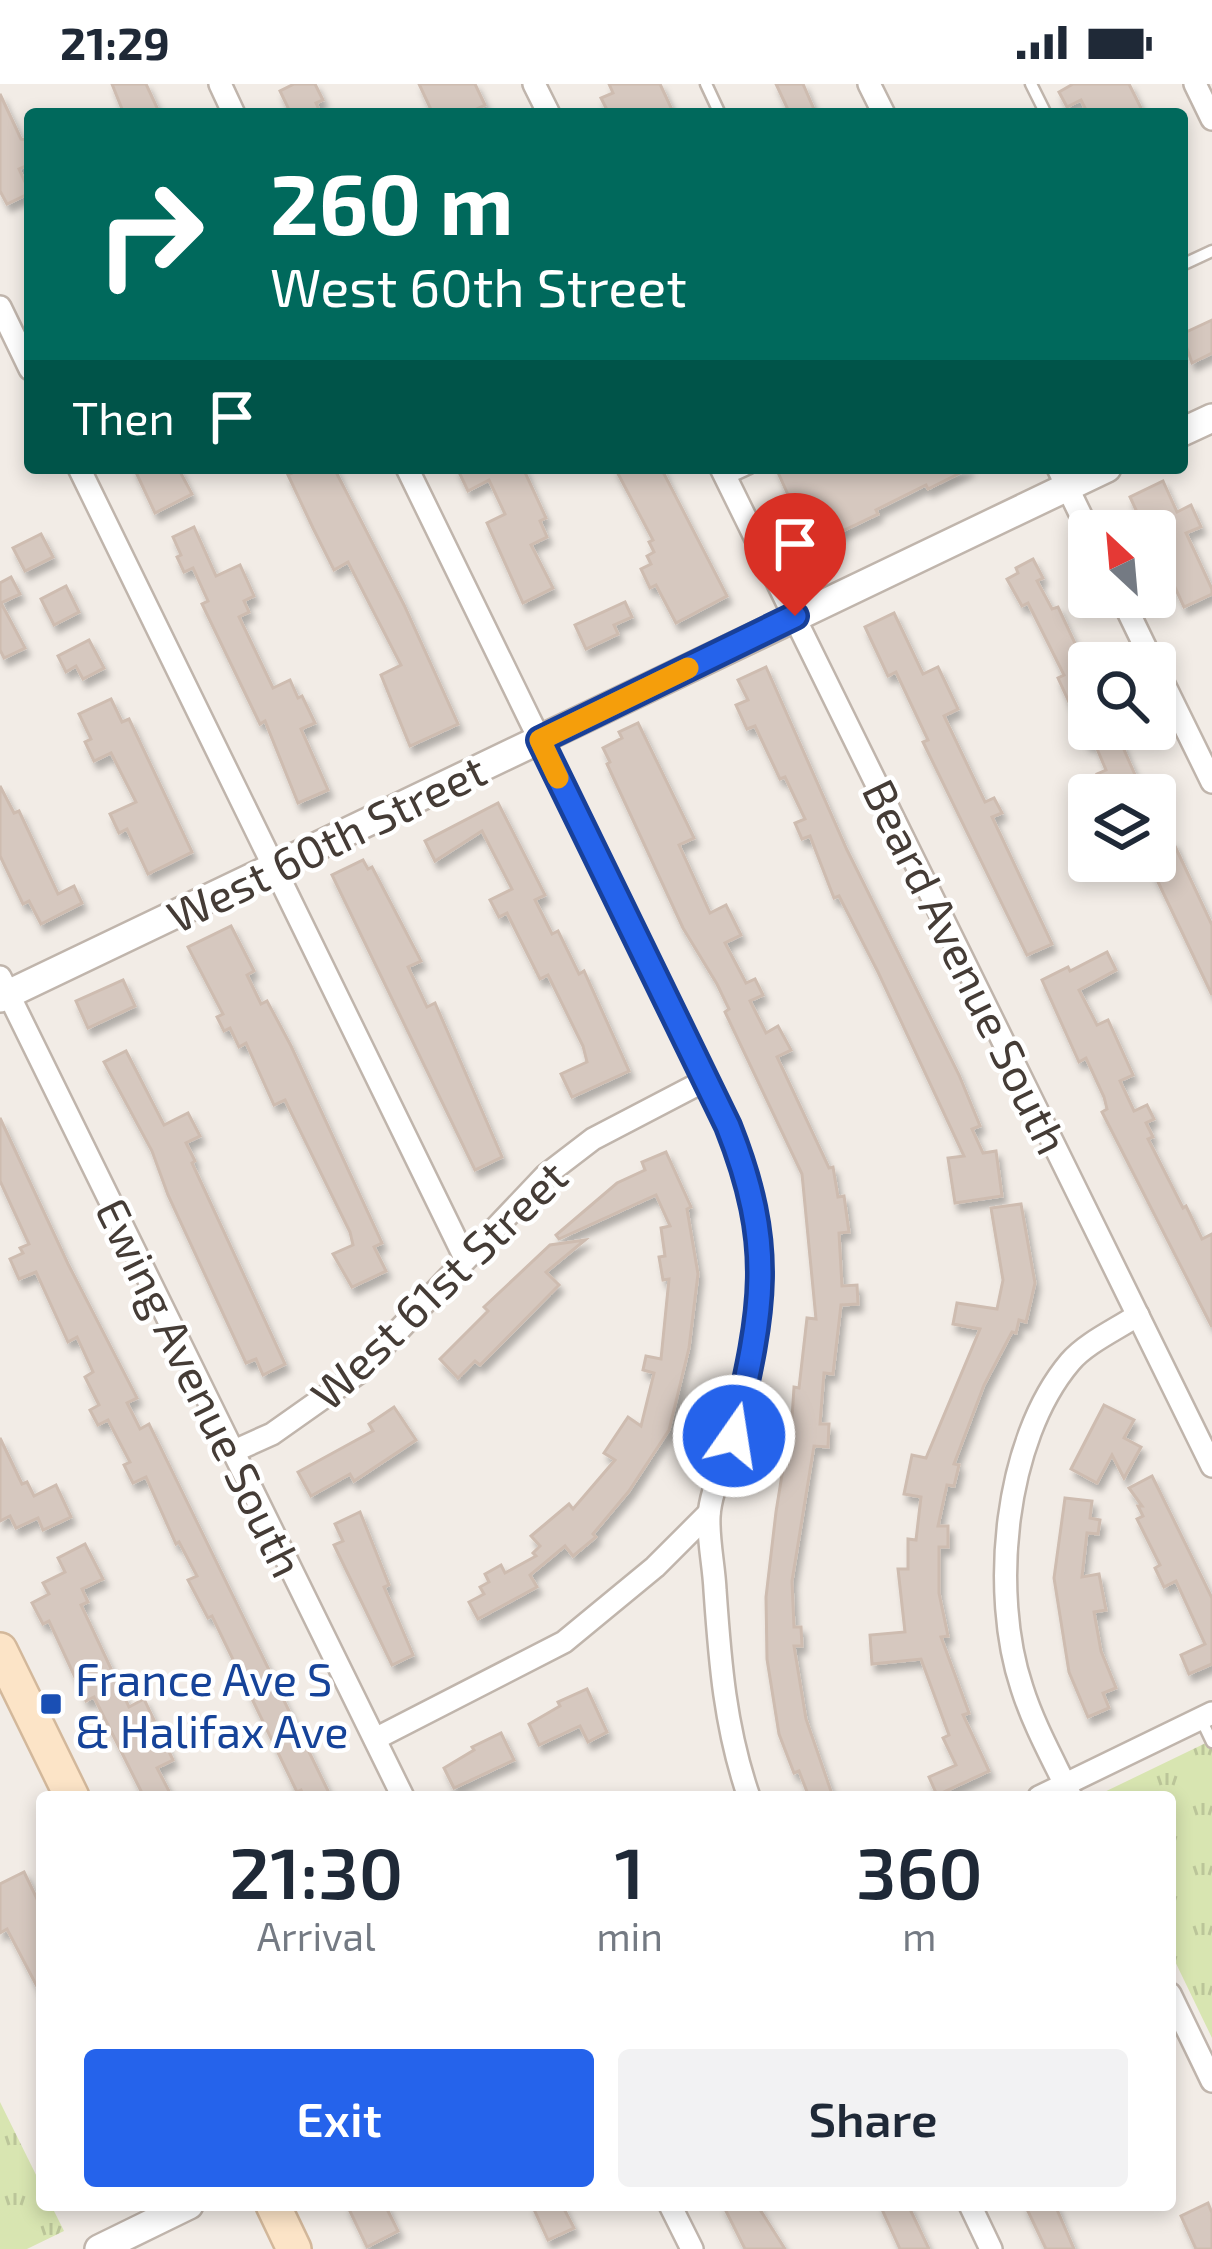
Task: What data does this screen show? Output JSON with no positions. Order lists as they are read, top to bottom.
{
  "streets": {
    "street": [
      "West 60th Street",
      "Beard Avenue South",
      "West 61st Street",
      "Ewing Avenue South"
    ]
  },
  "crossings": [
    ["West 60th Street", "Beard Avenue South"],
    ["West 60th Street", "Ewing Avenue South"],
    ["West 61st Street", "Ewing Avenue South"]
  ],
  "places": {
    "transit": ["France Ave S & Halifax Ave"]
  },
  "north": "top left",
  "page": {
    "status": "21:29",
    "turn": ["260 m", "West 60th Street"],
    "then": "Then",
    "eta": [
      "21:30",
      "Arrival",
      "1",
      "min",
      "360",
      "m"
    ],
    "buttons": ["Exit", "Share"]
  }
}
